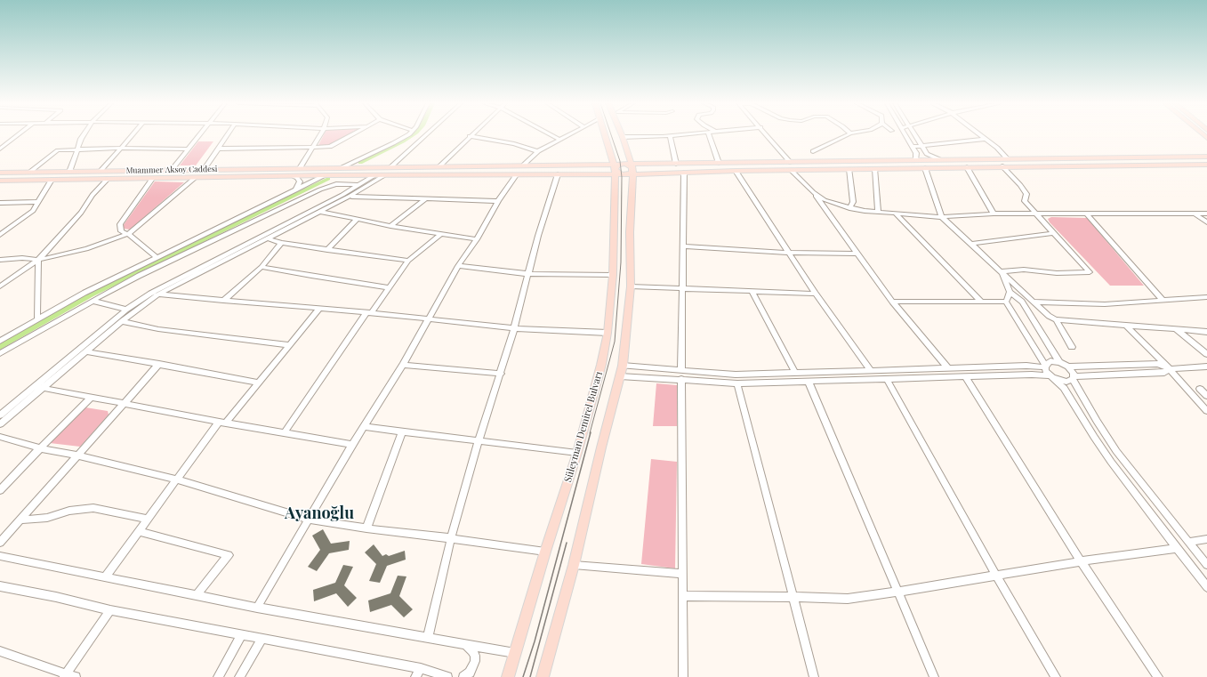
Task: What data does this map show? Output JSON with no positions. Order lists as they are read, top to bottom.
{
  "streets": {
    "main road": ["Muammer Aksoy Caddesi", "Süleyman Demirel Bulvarı"]
  },
  "crossings": [
    ["Muammer Aksoy Caddesi", "Süleyman Demirel Bulvarı"]
  ],
  "districts": ["Ayanoğlu"]
}
